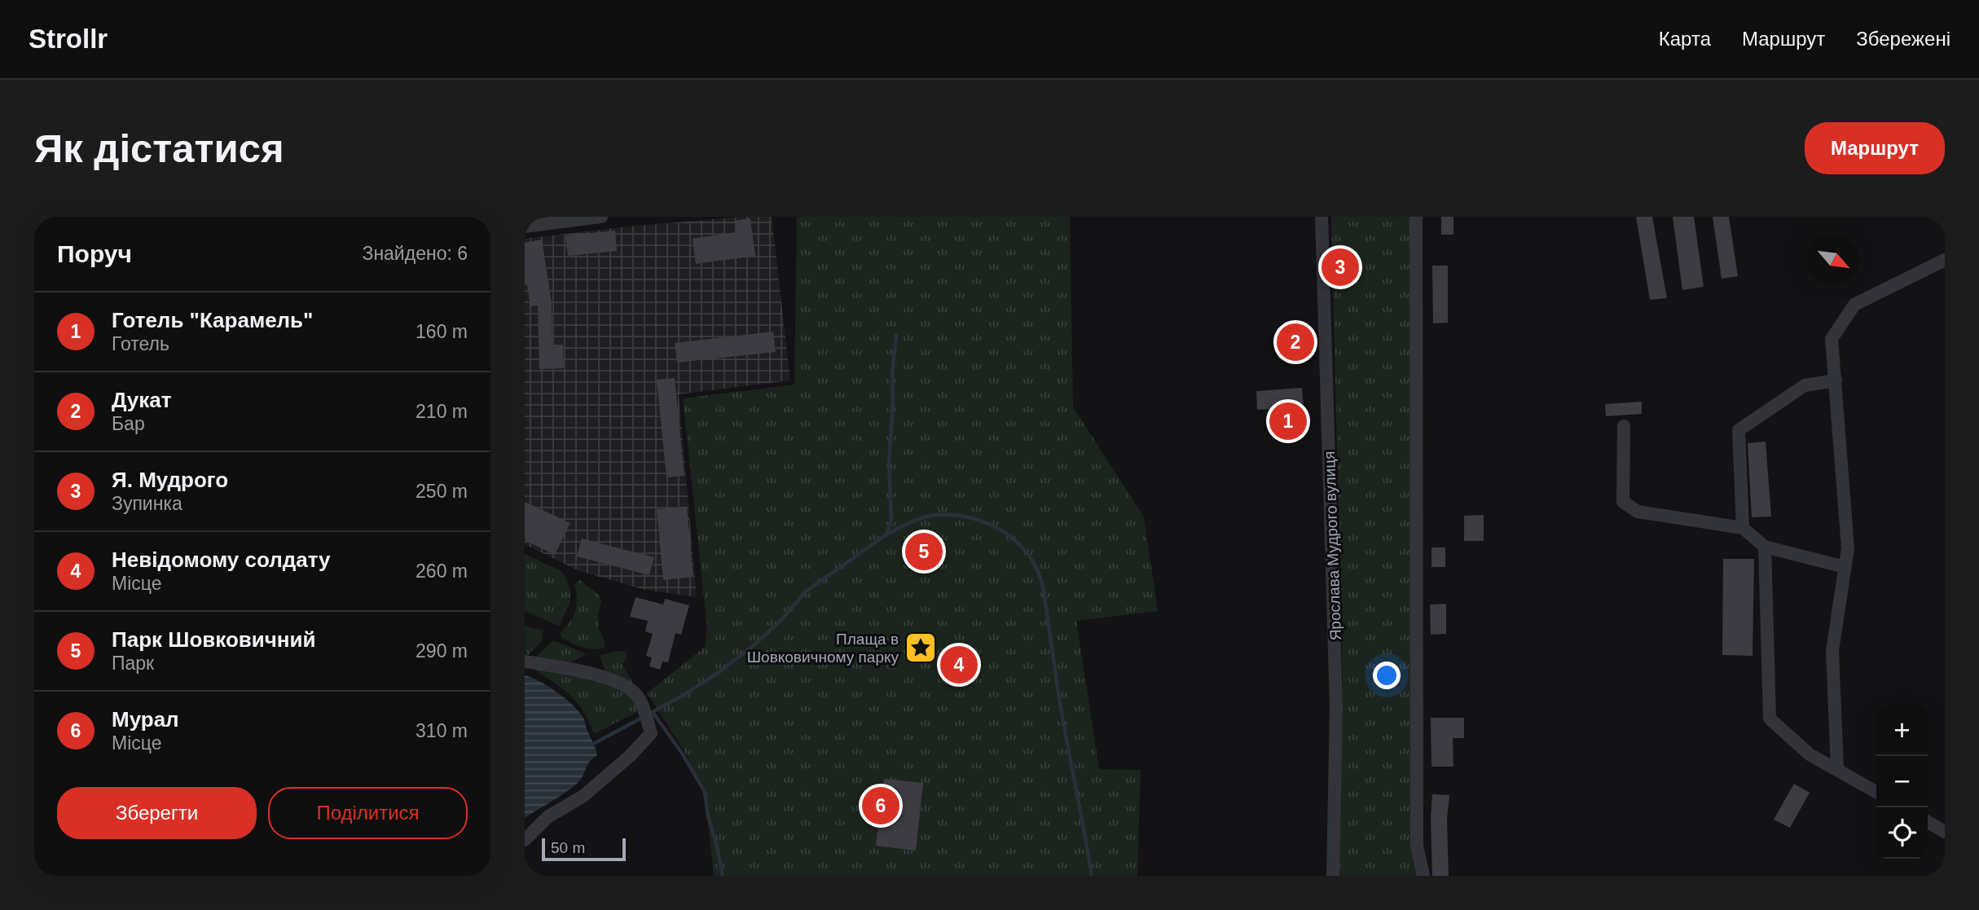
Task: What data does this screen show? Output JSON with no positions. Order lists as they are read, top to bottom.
{
  "streets": {
    "street": ["Ярослава Мудрого вулиця"]
  },
  "places": {
    "place": ["Плаща в Шовковичному парку"]
  },
  "scale_bar": "50 m",
  "north": "bottom right",
  "page": {
    "header": "Strollr",
    "nav": ["Карта", "Маршрут", "Збережені"],
    "buttons": [
      "Маршрут",
      ["Зберегти", "Поділитися"]
    ],
    "title": "Як дістатися",
    "heading": ["Поруч", "Знайдено: 6"],
    "pins": [
      "3",
      "2",
      "1",
      "5",
      "4",
      "6"
    ],
    "list": [
      {
        "mark": "1",
        "name": "Готель \"Карамель\"",
        "note": "Готель",
        "value": "160 m"
      },
      {
        "mark": "2",
        "name": "Дукат",
        "note": "Бар",
        "value": "210 m"
      },
      {
        "mark": "3",
        "name": "Я. Мудрого",
        "note": "Зупинка",
        "value": "250 m"
      },
      {
        "mark": "4",
        "name": "Невідомому солдату",
        "note": "Місце",
        "value": "260 m"
      },
      {
        "mark": "5",
        "name": "Парк Шовковичний",
        "note": "Парк",
        "value": "290 m"
      },
      {
        "mark": "6",
        "name": "Мурал",
        "note": "Місце",
        "value": "310 m"
      }
    ],
    "map_buttons": ["+", "−"],
    "scale": "50 m"
  }
}
